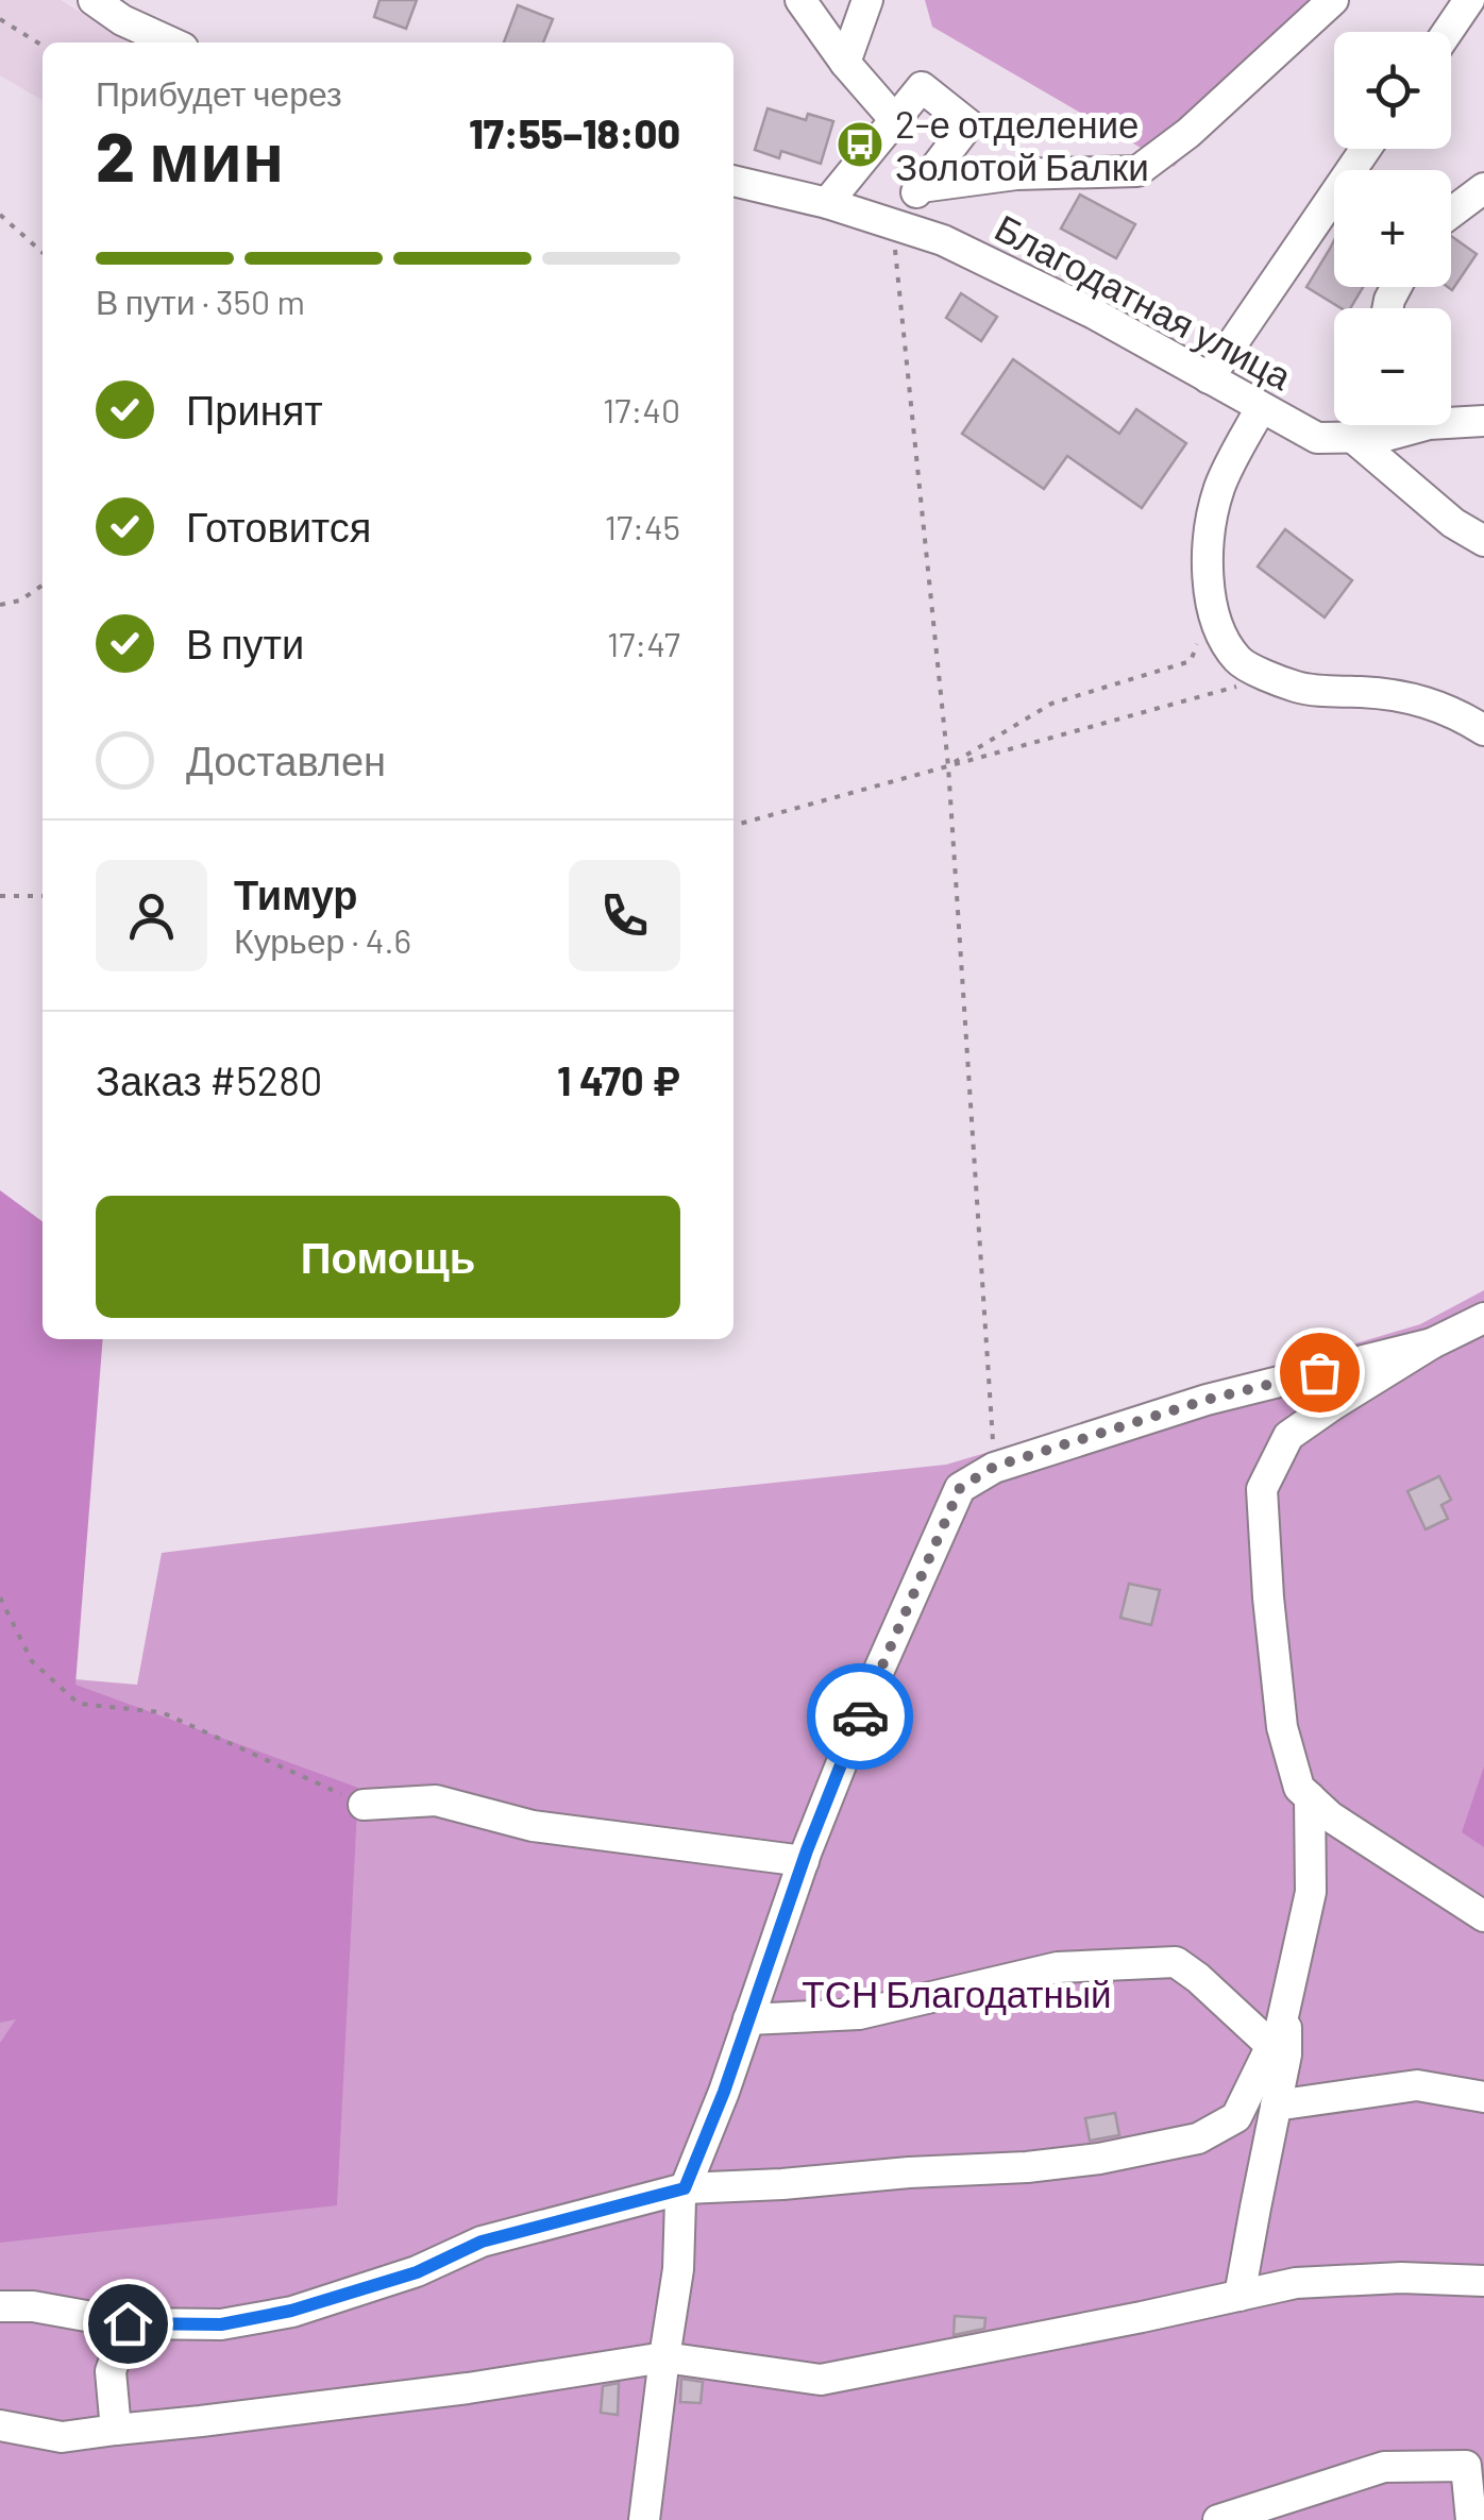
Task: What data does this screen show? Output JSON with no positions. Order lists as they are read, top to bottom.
{
  "streets": {
    "street": ["Благодатная улица"]
  },
  "parks": ["ТСН Благодатный"],
  "places": {
    "bus stop": ["2-е отделение Золотой Балки"]
  },
  "page": {
    "map_buttons": ["+", "−"],
    "heading": ["2 мин", "Прибудет через", "17:55–18:00"],
    "panel": [
      "Тимур",
      "Курьер · 4.6",
      "Заказ #5280",
      "1 470 ₽"
    ],
    "bar": "В пути · 350 m",
    "list": [
      ["Принят", "17:40"],
      ["Готовится", "17:45"],
      ["В пути", "17:47"],
      "Доставлен"
    ],
    "buttons": "Помощь"
  }
}
